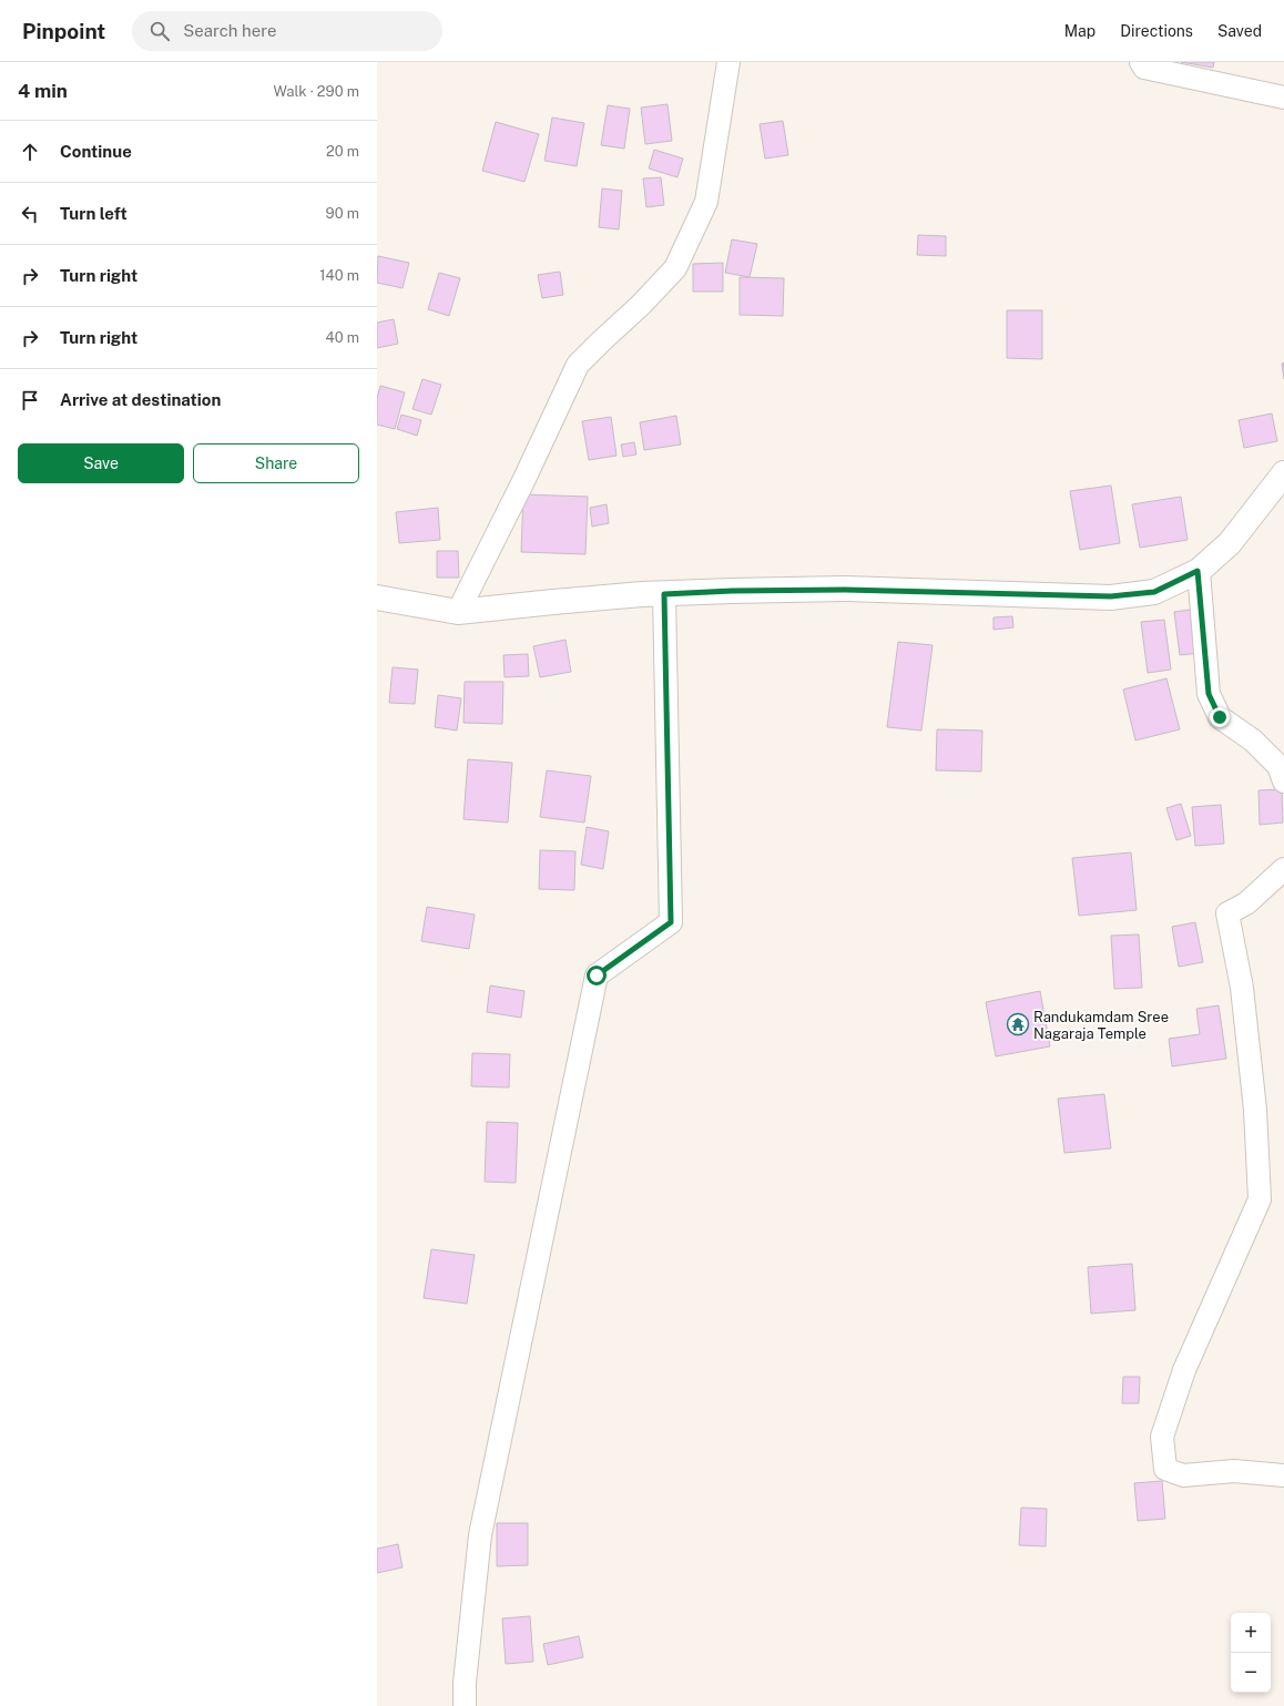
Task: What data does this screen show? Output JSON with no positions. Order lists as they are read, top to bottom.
{
  "places": {
    "temple": ["Randukamdam Sree Nagaraja Temple"]
  },
  "page": {
    "header": "Pinpoint",
    "search": "Search here",
    "nav": ["Map", "Directions", "Saved"],
    "heading": ["4 min", "Walk · 290 m"],
    "list": [
      ["Continue", "20 m"],
      ["Turn left", "90 m"],
      ["Turn right", "140 m"],
      ["Turn right", "40 m"],
      "Arrive at destination"
    ],
    "buttons": ["Save", "Share"],
    "map_buttons": ["+", "−"]
  }
}
